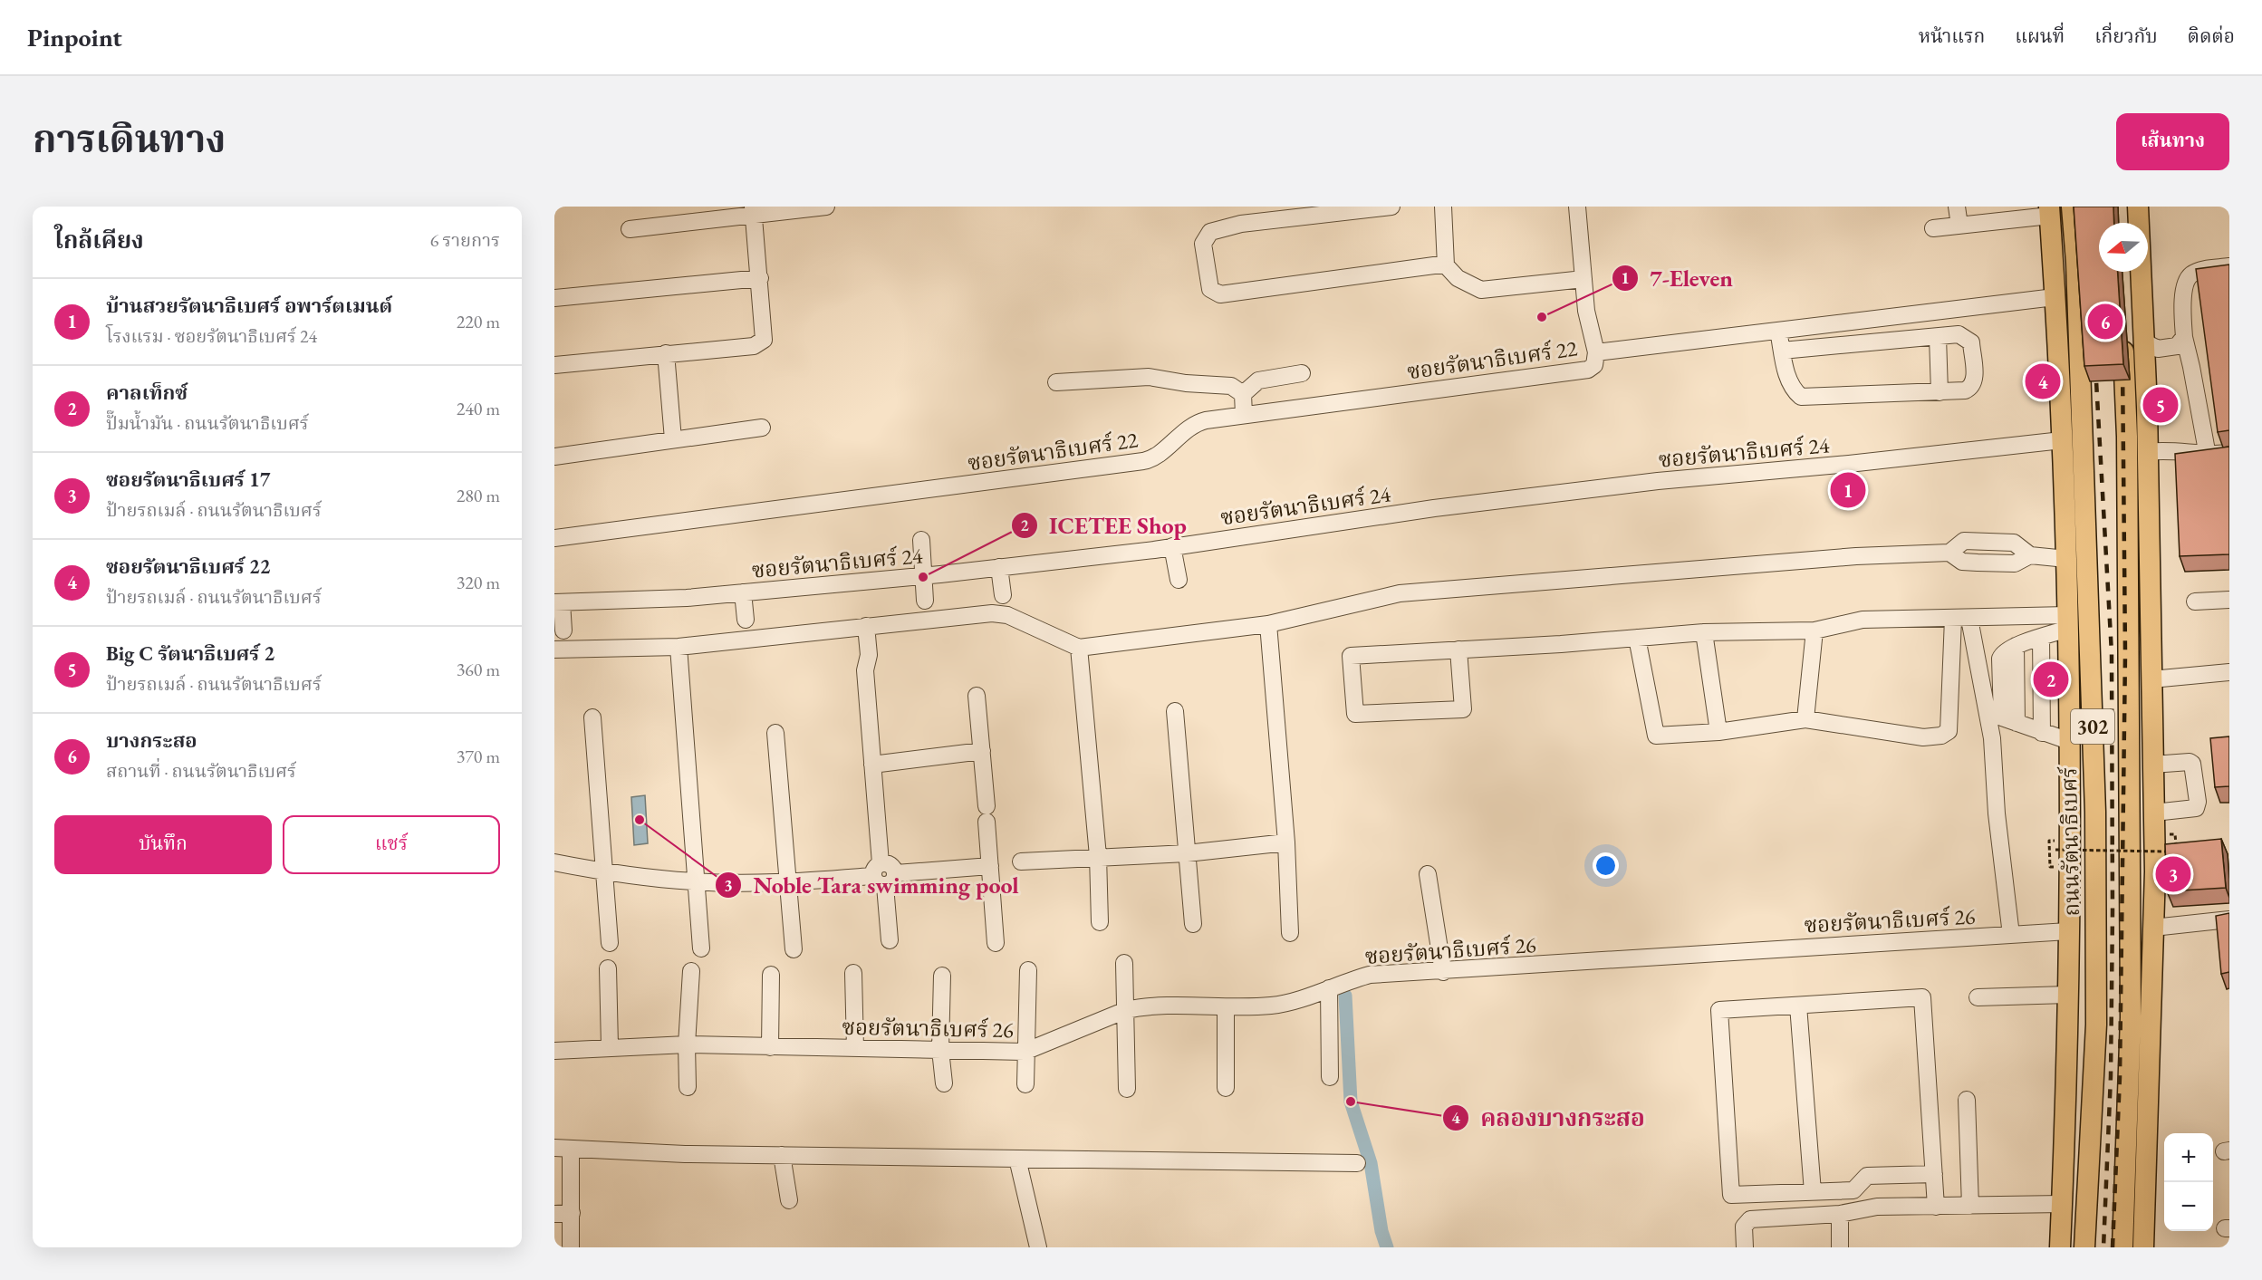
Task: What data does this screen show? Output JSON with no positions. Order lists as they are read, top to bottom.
{
  "streets": {
    "main road": ["302", "ถนนรัตนาธิเบศร์"],
    "street": ["ซอยรัตนาธิเบศร์ 22", "ซอยรัตนาธิเบศร์ 24", "ซอยรัตนาธิเบศร์ 26"]
  },
  "crossings": [
    ["ซอยรัตนาธิเบศร์ 22", "ถนนรัตนาธิเบศร์"],
    ["ซอยรัตนาธิเบศร์ 24", "ถนนรัตนาธิเบศร์"],
    ["ถนนรัตนาธิเบศร์", "ซอยรัตนาธิเบศร์ 26"]
  ],
  "places": [
    "7-Eleven",
    "ICETEE Shop",
    "Noble Tara swimming pool",
    "คลองบางกระสอ"
  ],
  "north": "left",
  "page": {
    "header": "Pinpoint",
    "nav": [
      "หน้าแรก",
      "แผนที่",
      "เกี่ยวกับ",
      "ติดต่อ"
    ],
    "title": "การเดินทาง",
    "buttons": [
      "เส้นทาง",
      ["บันทึก", "แชร์"]
    ],
    "heading": ["ใกล้เคียง", "6 รายการ"],
    "list": [
      {
        "mark": "1",
        "name": "บ้านสวยรัตนาธิเบศร์ อพาร์ตเมนต์",
        "note": "โรงแรม · ซอยรัตนาธิเบศร์ 24",
        "value": "220 m"
      },
      {
        "mark": "2",
        "name": "คาลเท็กซ์",
        "note": "ปั๊มน้ำมัน · ถนนรัตนาธิเบศร์",
        "value": "240 m"
      },
      {
        "mark": "3",
        "name": "ซอยรัตนาธิเบศร์ 17",
        "note": "ป้ายรถเมล์ · ถนนรัตนาธิเบศร์",
        "value": "280 m"
      },
      {
        "mark": "4",
        "name": "ซอยรัตนาธิเบศร์ 22",
        "note": "ป้ายรถเมล์ · ถนนรัตนาธิเบศร์",
        "value": "320 m"
      },
      {
        "mark": "5",
        "name": "Big C รัตนาธิเบศร์ 2",
        "note": "ป้ายรถเมล์ · ถนนรัตนาธิเบศร์",
        "value": "360 m"
      },
      {
        "mark": "6",
        "name": "บางกระสอ",
        "note": "สถานที่ · ถนนรัตนาธิเบศร์",
        "value": "370 m"
      }
    ],
    "pins": [
      "6",
      "4",
      "5",
      "1",
      "2",
      "3"
    ],
    "map_buttons": ["+", "−"]
  }
}
